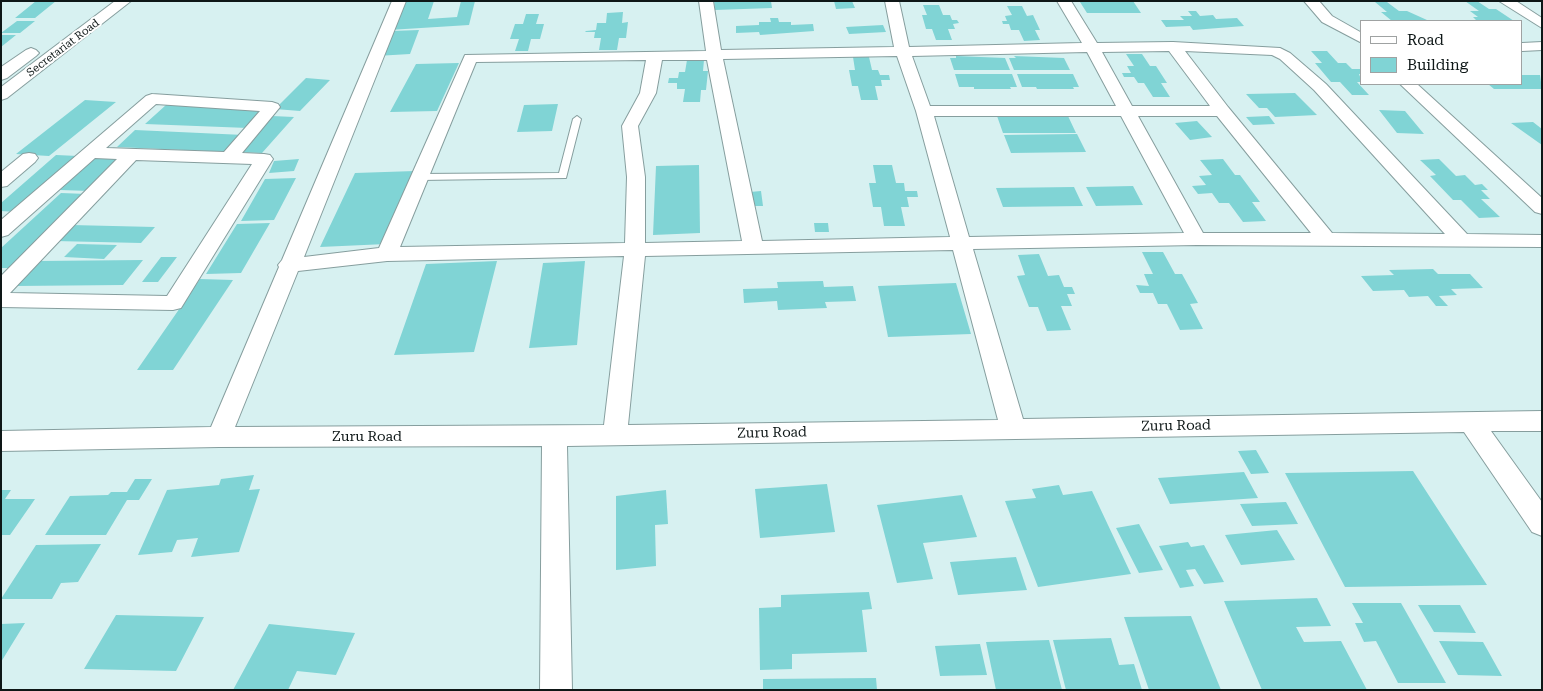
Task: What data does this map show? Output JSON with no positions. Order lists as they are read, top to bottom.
{
  "streets": {
    "street": ["Secretariat Road", "Zuru Road"]
  },
  "legend": ["Road", "Building"]
}
